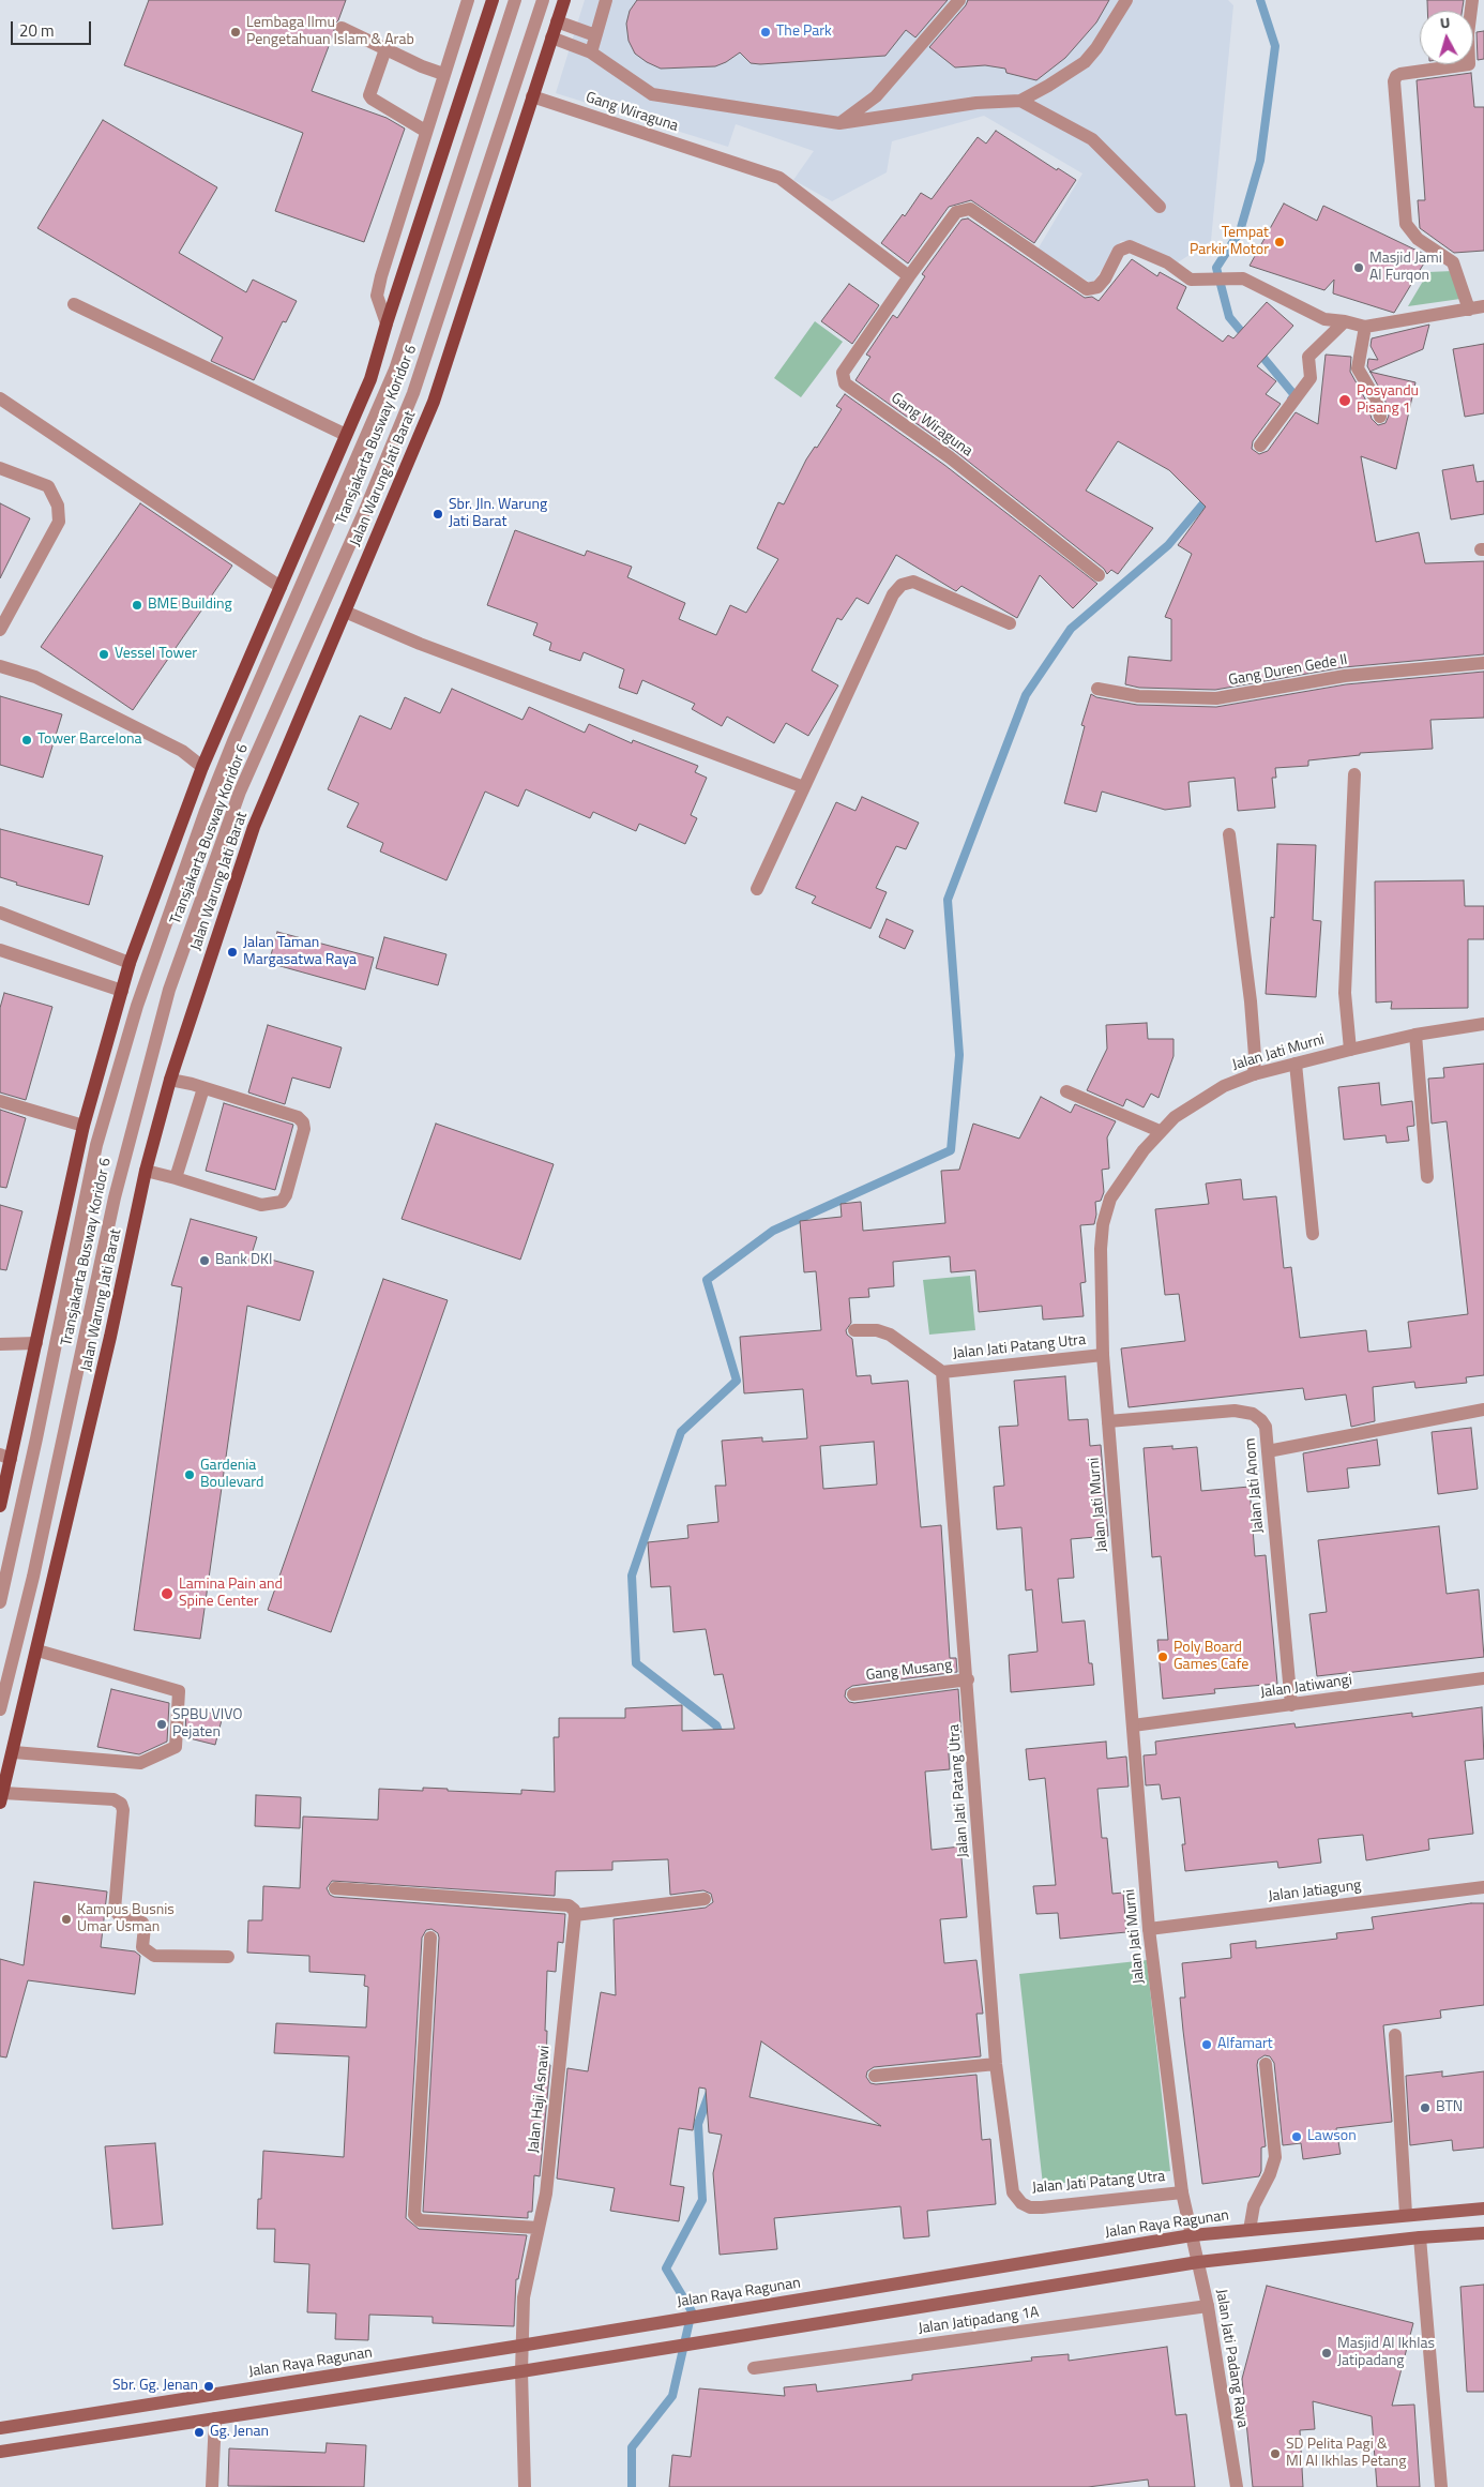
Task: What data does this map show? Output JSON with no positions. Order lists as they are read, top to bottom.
{
  "streets": {
    "main road": ["Jalan Warung Jati Barat", "Jalan Raya Ragunan"],
    "street": [
      "Gang Wiraguna",
      "Transjakarta Busway Koridor 6",
      "Gang Duren Gede II",
      "Jalan Jati Murni",
      "Jalan Jati Patang Utra",
      "Jalan Jati Anom",
      "Gang Musang",
      "Jalan Jatiwangi",
      "Jalan Jatiagung",
      "Jalan Haji Asnawi",
      "Jalan Jatipadang 1A",
      "Jalan Jati Padang Raya"
    ]
  },
  "crossings": [
    ["Gang Wiraguna", "Jalan Warung Jati Barat"],
    ["Jalan Jati Murni", "Jalan Jati Patang Utra"],
    ["Jalan Jati Murni", "Jalan Jati Anom"],
    ["Jalan Jati Murni", "Jalan Jatiwangi"],
    ["Jalan Jati Murni", "Jalan Jatiagung"],
    ["Jalan Jati Murni", "Jalan Raya Ragunan"],
    ["Jalan Jati Murni", "Jalan Jati Padang Raya"],
    ["Jalan Jati Patang Utra", "Gang Musang"],
    ["Jalan Jati Anom", "Jalan Jatiwangi"],
    ["Jalan Haji Asnawi", "Jalan Raya Ragunan"],
    ["Jalan Raya Ragunan", "Jalan Jati Padang Raya"],
    ["Jalan Jatipadang 1A", "Jalan Jati Padang Raya"]
  ],
  "places": [
    "Lembaga Ilmu Pengetahuan Islam & Arab",
    "The Park",
    "Tempat Parkir Motor",
    "Masjid Jami Al Furqon",
    "Posyandu Pisang 1",
    "Sbr. Jln. Warung Jati Barat",
    "BME Building",
    "Vessel Tower",
    "Tower Barcelona",
    "Jalan Taman Margasatwa Raya",
    "Bank DKI",
    "Gardenia Boulevard",
    "Lamina Pain and Spine Center",
    "Poly Board Games Cafe",
    "SPBU VIVO Pejaten",
    "Kampus Busnis Umar Usman",
    "Alfamart",
    "BTN",
    "Lawson",
    "Masjid Al Ikhlas Jatipadang",
    "Sbr. Gg. Jenan",
    "Gg. Jenan",
    "SD Pelita Pagi & MI Al Ikhlas Petang"
  ],
  "scale_bar": "20 m",
  "north": "top"
}
